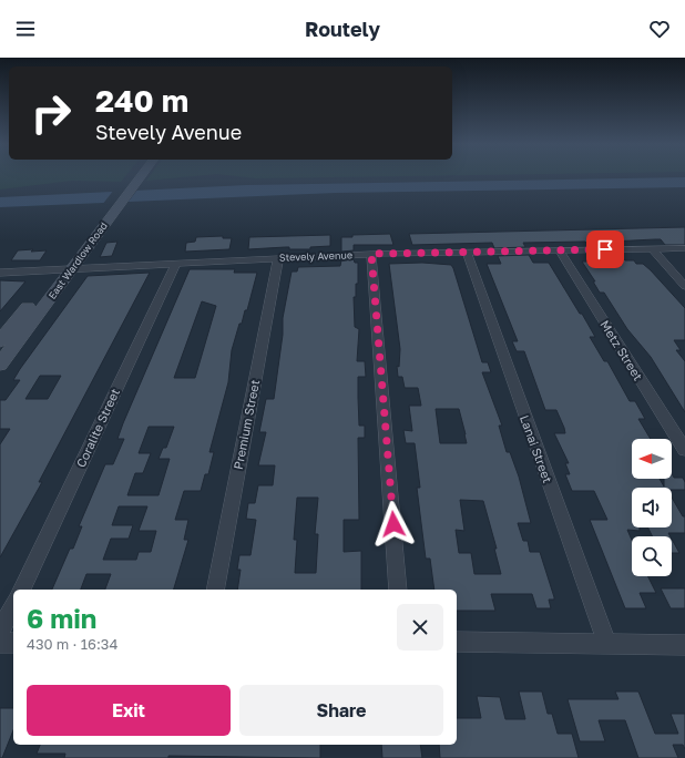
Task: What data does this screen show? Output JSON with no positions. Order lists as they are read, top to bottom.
{
  "streets": {
    "main road": ["East Wardlow Road"],
    "street": [
      "Stevely Avenue",
      "Metz Street",
      "Premium Street",
      "Coralite Street",
      "Lanai Street"
    ]
  },
  "crossings": [
    ["Stevely Avenue", "East Wardlow Road"],
    ["Stevely Avenue", "Metz Street"],
    ["Stevely Avenue", "Premium Street"],
    ["Stevely Avenue", "Coralite Street"],
    ["Stevely Avenue", "Lanai Street"]
  ],
  "north": "left",
  "page": {
    "header": "Routely",
    "turn": ["240 m", "Stevely Avenue"],
    "heading": ["6 min", "430 m · 16:34"],
    "buttons": ["Exit", "Share"]
  }
}
